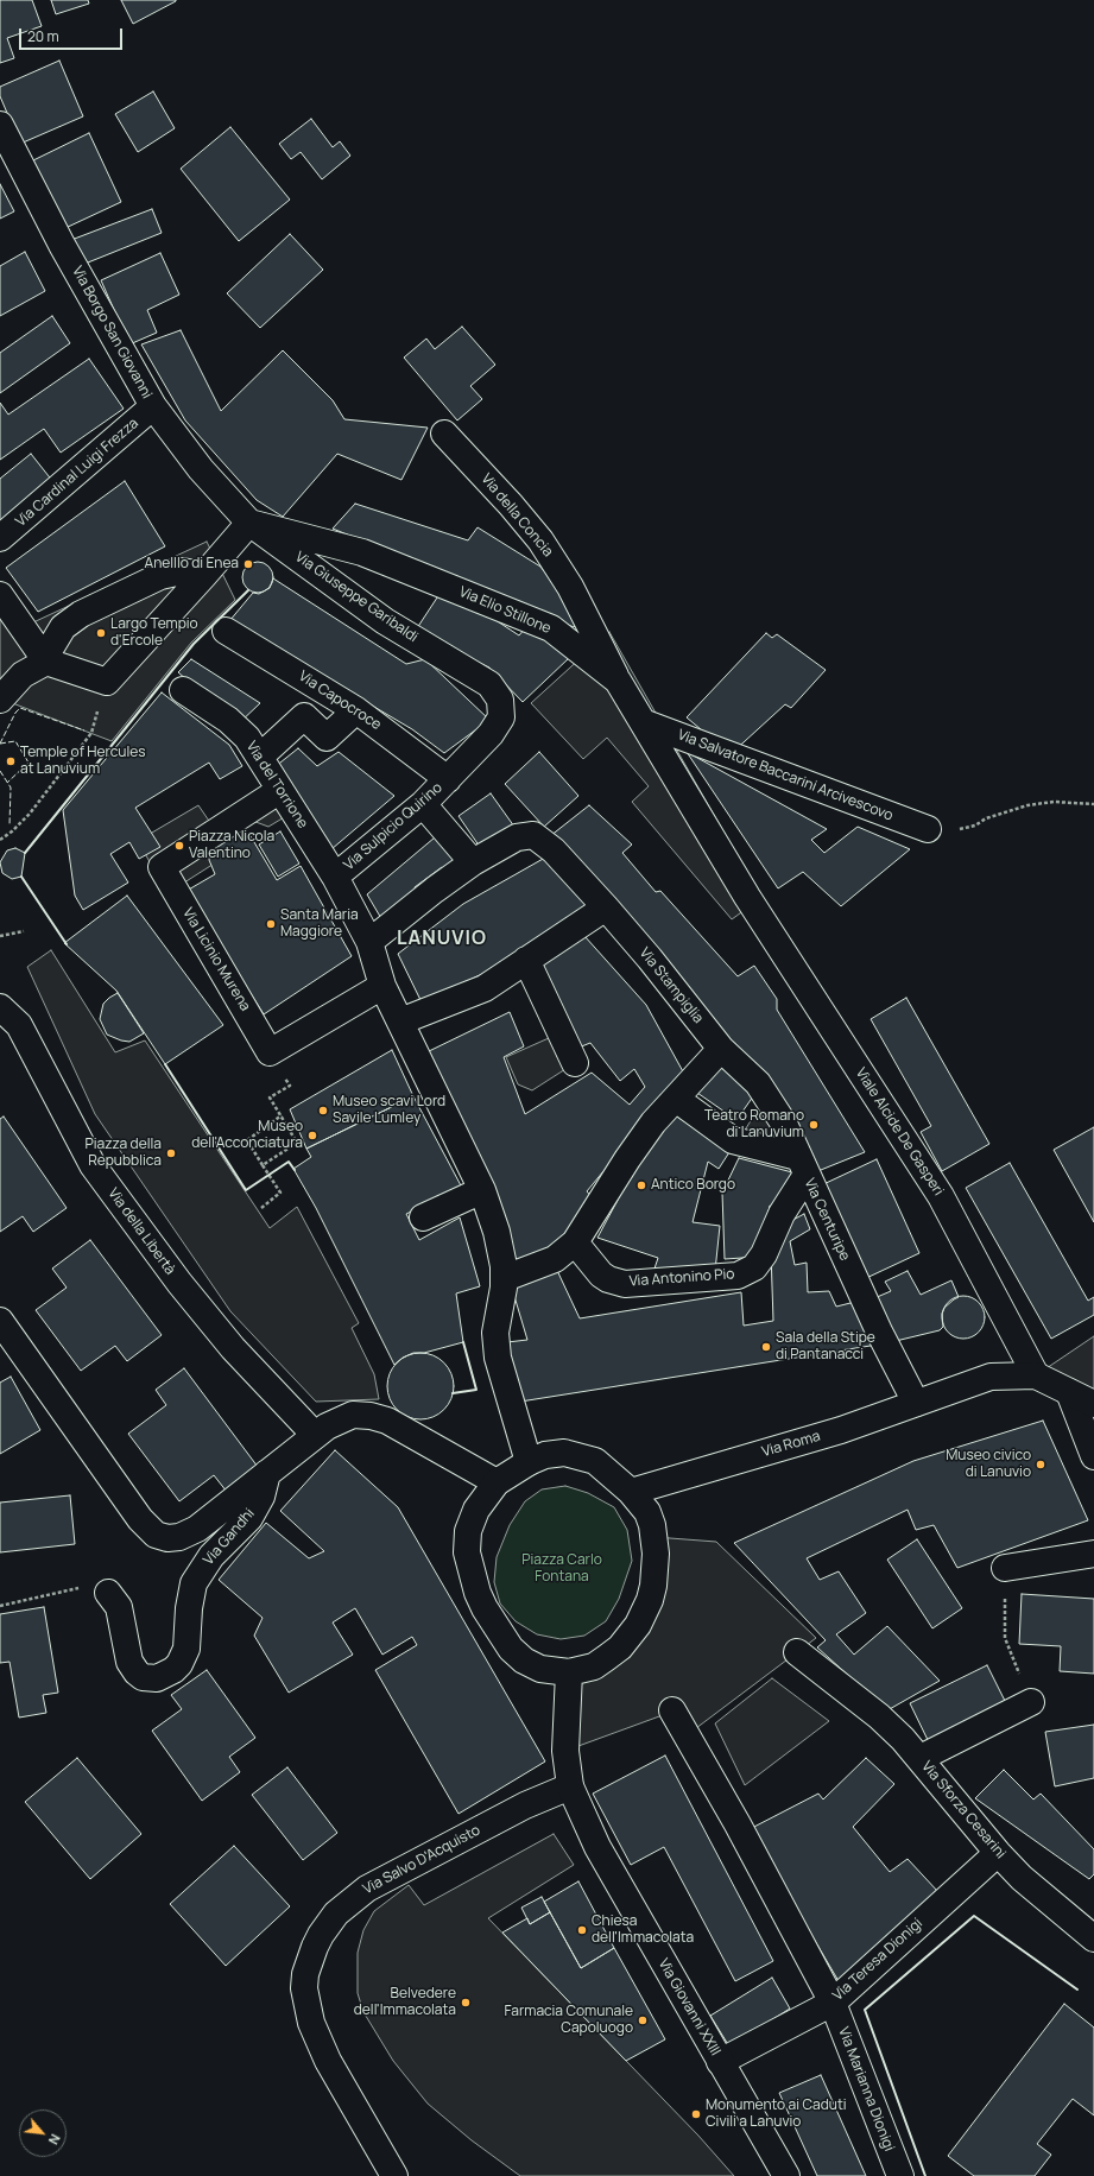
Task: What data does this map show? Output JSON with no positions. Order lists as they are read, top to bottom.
{
  "streets": {
    "street": [
      "Via Borgo San Giovanni",
      "Via Cardinal Luigi Frezza",
      "Via della Concia",
      "Via Giuseppe Garibaldi",
      "Via Elio Stillone",
      "Via Capocroce",
      "Via Salvatore Baccarini Arcivescovo",
      "Via del Torrione",
      "Via Sulpicio Quirino",
      "Via Licinio Murena",
      "Via Stampiglia",
      "Viale Alcide De Gasperi",
      "Via Centuripe",
      "Via della Libertà",
      "Via Antonino Pio",
      "Via Roma",
      "Via Gandhi",
      "Via Sforza Cesarini",
      "Via Salvo D'Acquisto",
      "Via Teresa Dionigi",
      "Via Giovanni XXIII",
      "Via Marianna Dionigi"
    ]
  },
  "crossings": [
    ["Via Borgo San Giovanni", "Via Cardinal Luigi Frezza"],
    ["Via Borgo San Giovanni", "Via Giuseppe Garibaldi"],
    ["Via Borgo San Giovanni", "Via Elio Stillone"],
    ["Via della Concia", "Via Elio Stillone"],
    ["Via Giuseppe Garibaldi", "Via Elio Stillone"],
    ["Via Giuseppe Garibaldi", "Via Sulpicio Quirino"],
    ["Via Elio Stillone", "Via Salvatore Baccarini Arcivescovo"],
    ["Via Elio Stillone", "Viale Alcide De Gasperi"],
    ["Via Capocroce", "Via Sulpicio Quirino"],
    ["Via del Torrione", "Via Sulpicio Quirino"],
    ["Via del Torrione", "Via Licinio Murena"],
    ["Via del Torrione", "Via Stampiglia"],
    ["Via Stampiglia", "Via Centuripe"],
    ["Viale Alcide De Gasperi", "Via Roma"],
    ["Via Centuripe", "Via Antonino Pio"],
    ["Via Centuripe", "Via Roma"],
    ["Via della Libertà", "Via Gandhi"],
    ["Via Sforza Cesarini", "Via Teresa Dionigi"],
    ["Via Salvo D'Acquisto", "Via Giovanni XXIII"],
    ["Via Teresa Dionigi", "Via Giovanni XXIII"],
    ["Via Teresa Dionigi", "Via Marianna Dionigi"]
  ],
  "districts": ["LANUVIO"],
  "parks": ["Piazza Carlo Fontana"],
  "places": [
    "Anelllo di Enea",
    "Largo Tempio d'Ercole",
    "Temple of Hercules at Lanuvium",
    "Piazza Nicola Valentino",
    "Santa Maria Maggiore",
    "Museo scavi Lord Savile Lumley",
    "Teatro Romano di Lanuvium",
    "Museo dell'Acconciatura",
    "Piazza della Repubblica",
    "Antico Borgo",
    "Sala della Stipe di Pantanacci",
    "Museo civico di Lanuvio",
    "Chiesa dell'Immacolata",
    "Belvedere dell'Immacolata",
    "Farmacia Comunale Capoluogo",
    "Monumento ai Caduti Civili a Lanuvio"
  ],
  "scale_bar": "20 m",
  "north": "bottom right"
}
